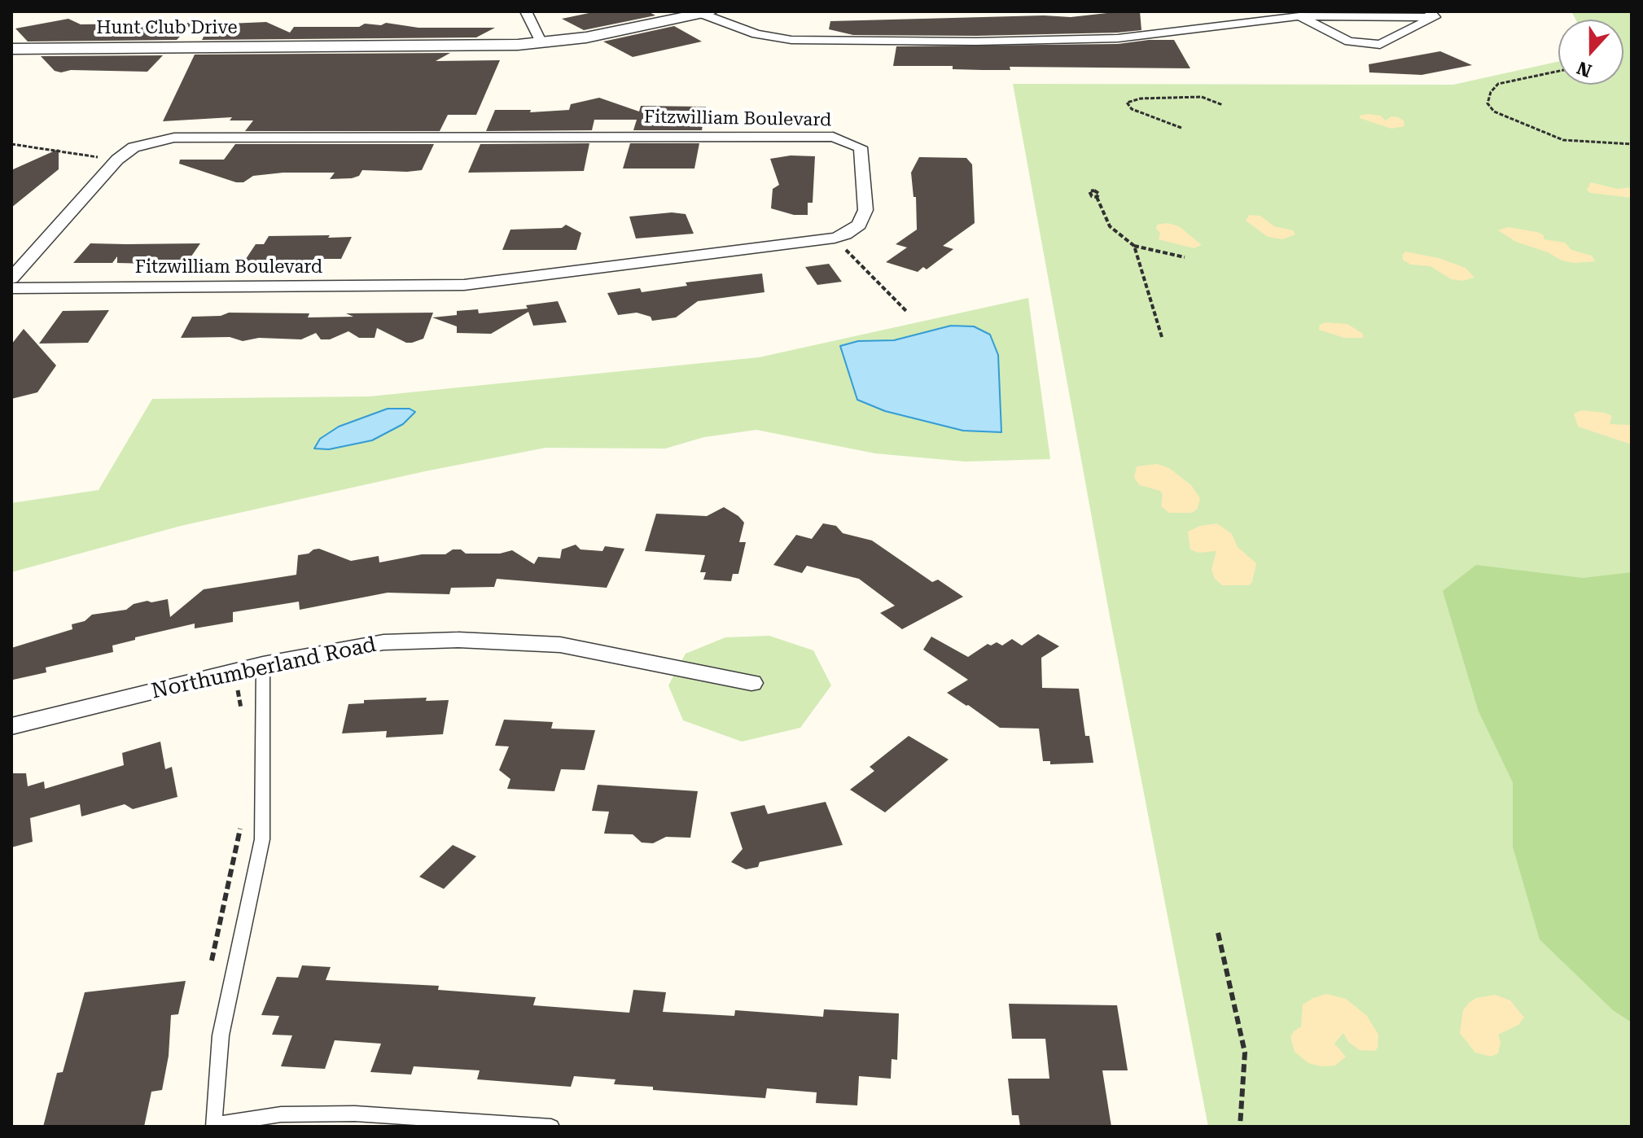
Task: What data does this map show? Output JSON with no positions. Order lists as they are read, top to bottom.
{
  "streets": {
    "street": ["Hunt Club Drive", "Fitzwilliam Boulevard", "Northumberland Road"]
  },
  "north": "bottom"
}
